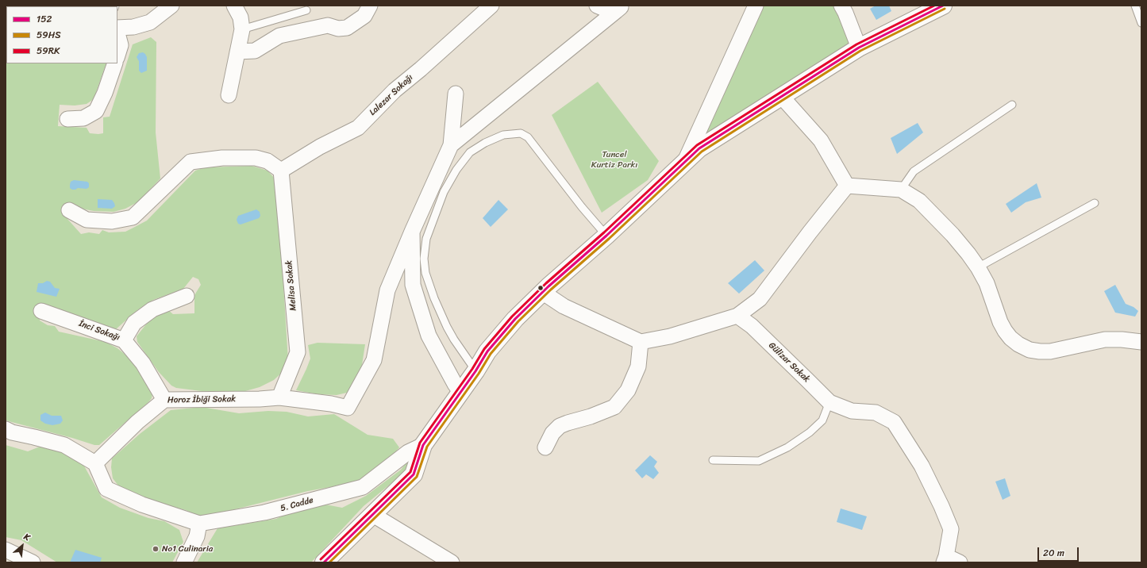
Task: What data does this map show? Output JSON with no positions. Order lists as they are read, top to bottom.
{
  "streets": {
    "street": [
      "Lalezar Sokağı",
      "Melisa Sokak",
      "İnci Sokağı",
      "Gülizar Sokak",
      "Horoz İbiği Sokak",
      "5. Cadde"
    ]
  },
  "crossings": [
    ["Lalezar Sokağı", "Melisa Sokak"],
    ["Melisa Sokak", "Horoz İbiği Sokak"],
    ["İnci Sokağı", "Horoz İbiği Sokak"]
  ],
  "parks": ["Tuncel Kurtiz Parkı"],
  "places": ["No1 Culinaria"],
  "lines": ["transit line 152", "transit line 59RK", "transit line 59HS"],
  "legend": ["152", "59HS", "59RK"],
  "scale_bar": "20 m",
  "north": "top right"
}
